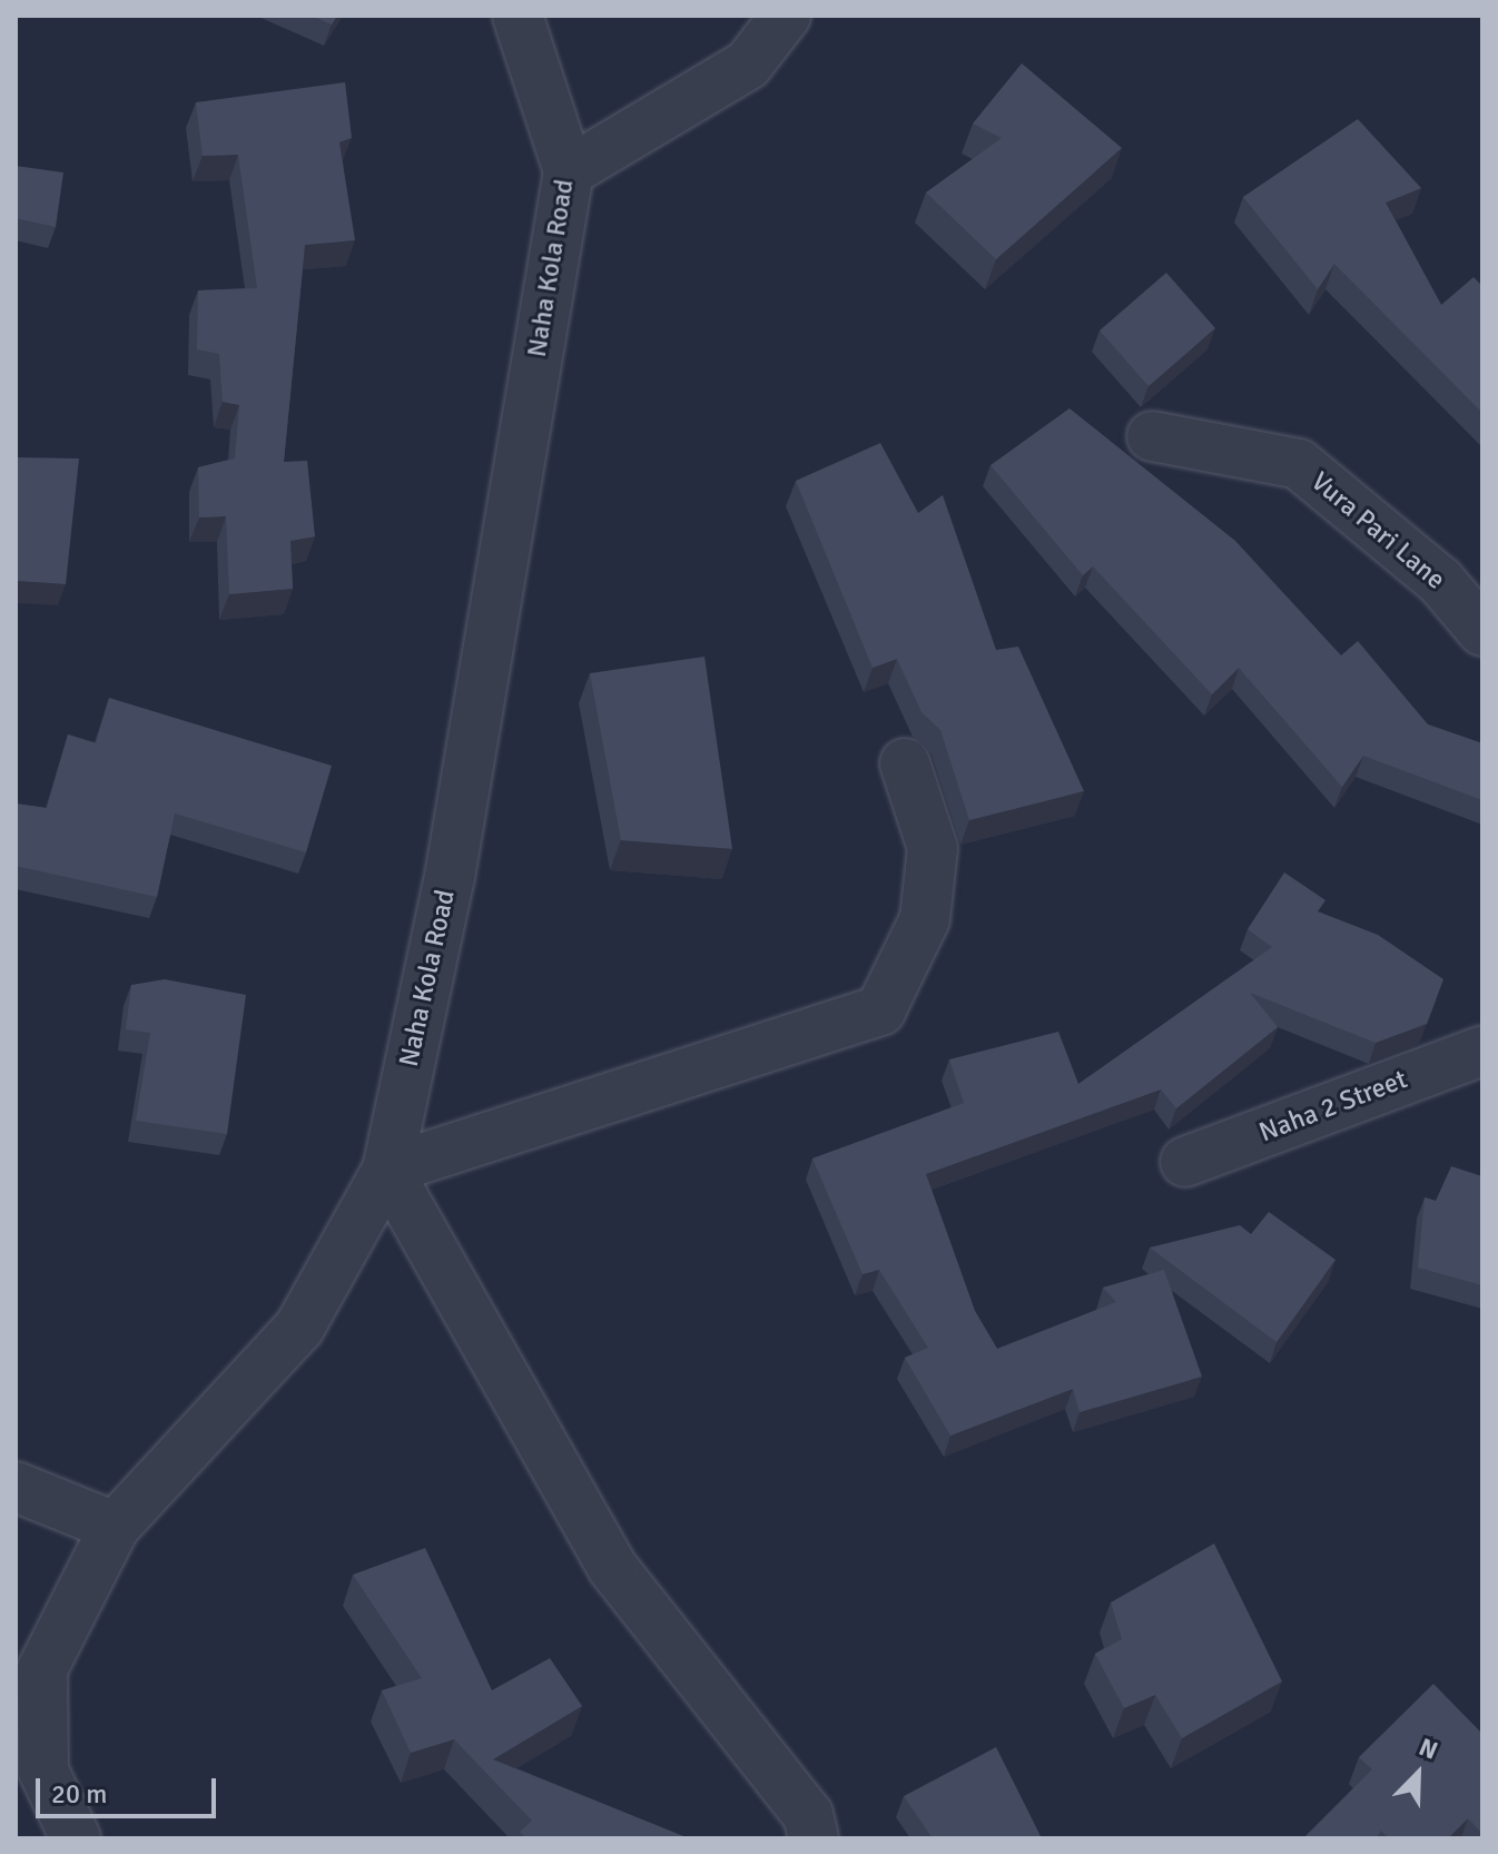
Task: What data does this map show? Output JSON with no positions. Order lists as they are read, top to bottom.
{
  "streets": {
    "street": ["Naha Kola Road", "Vura Pari Lane", "Naha 2 Street"]
  },
  "scale_bar": "20 m",
  "north": "top right"
}
